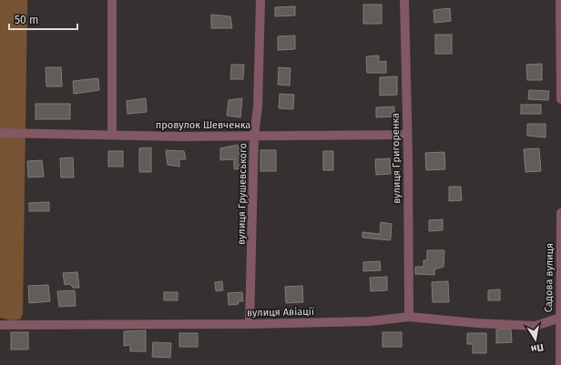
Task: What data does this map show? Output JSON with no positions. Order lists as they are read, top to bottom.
{
  "streets": {
    "street": [
      "провулок Шевченка",
      "вулиця Григоренка",
      "вулиця Грушевського",
      "Садова вулиця",
      "вулиця Авіації"
    ]
  },
  "crossings": [
    ["провулок Шевченка", "вулиця Григоренка"],
    ["провулок Шевченка", "вулиця Грушевського"],
    ["вулиця Григоренка", "вулиця Авіації"],
    ["вулиця Грушевського", "вулиця Авіації"],
    ["Садова вулиця", "вулиця Авіації"]
  ],
  "scale_bar": "50 m",
  "north": "bottom"
}
